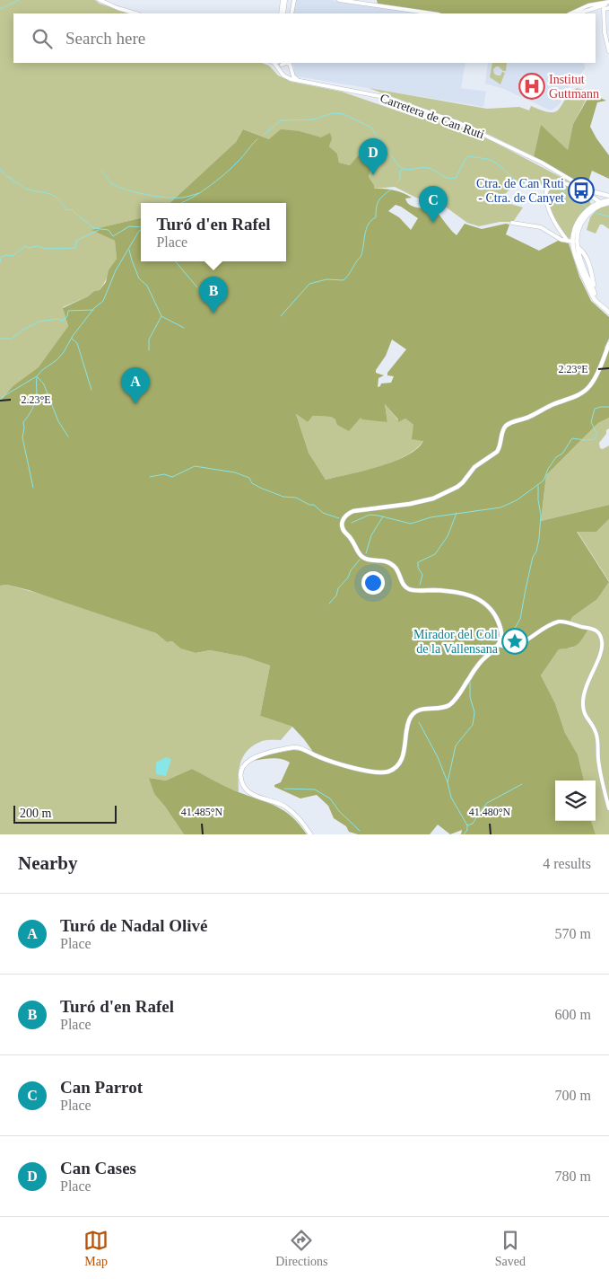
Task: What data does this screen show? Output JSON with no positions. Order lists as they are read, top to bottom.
{
  "streets": {
    "street": ["Carretera de Can Ruti"]
  },
  "places": {
    "hospital": ["Institut Guttmann"],
    "bus stop": ["Ctra. de Can Ruti - Ctra. de Canyet"],
    "place": ["Mirador del Coll de la Vallensana"]
  },
  "scale_bar": "200 m",
  "page": {
    "search": "Search here",
    "pins": [
      "D",
      "C",
      "B",
      "A"
    ],
    "popup": ["Turó d'en Rafel", "Place"],
    "scale": "200 m",
    "heading": ["Nearby", "4 results"],
    "list": [
      {
        "mark": "A",
        "name": "Turó de Nadal Olivé",
        "note": "Place",
        "value": "570 m"
      },
      {
        "mark": "B",
        "name": "Turó d'en Rafel",
        "note": "Place",
        "value": "600 m"
      },
      {
        "mark": "C",
        "name": "Can Parrot",
        "note": "Place",
        "value": "700 m"
      },
      {
        "mark": "D",
        "name": "Can Cases",
        "note": "Place",
        "value": "780 m"
      }
    ],
    "nav": ["Map", "Directions", "Saved"]
  },
  "coordinates": ["2.23°E", "41.485°N", "41.480°N"]
}
